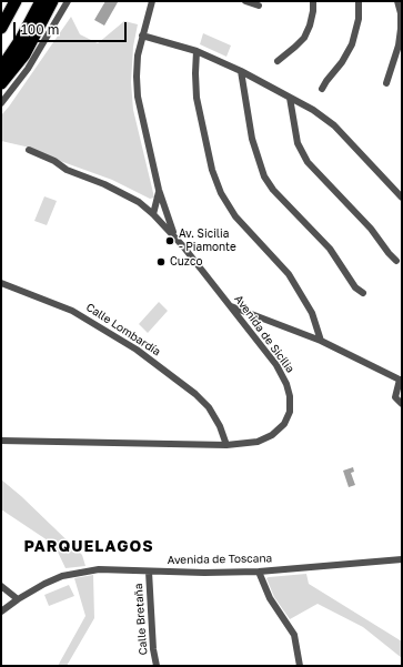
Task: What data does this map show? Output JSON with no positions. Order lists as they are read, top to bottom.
{
  "streets": {
    "street": [
      "Calle Lombardía",
      "Avenida de Sicilia",
      "Avenida de Toscana",
      "Calle Bretaña"
    ]
  },
  "crossings": [
    ["Calle Lombardía", "Avenida de Sicilia"],
    ["Avenida de Toscana", "Calle Bretaña"]
  ],
  "districts": ["PARQUELAGOS"],
  "places": ["Av. Sicilia - Piamonte", "Cuzco"],
  "scale_bar": "100 m"
}
